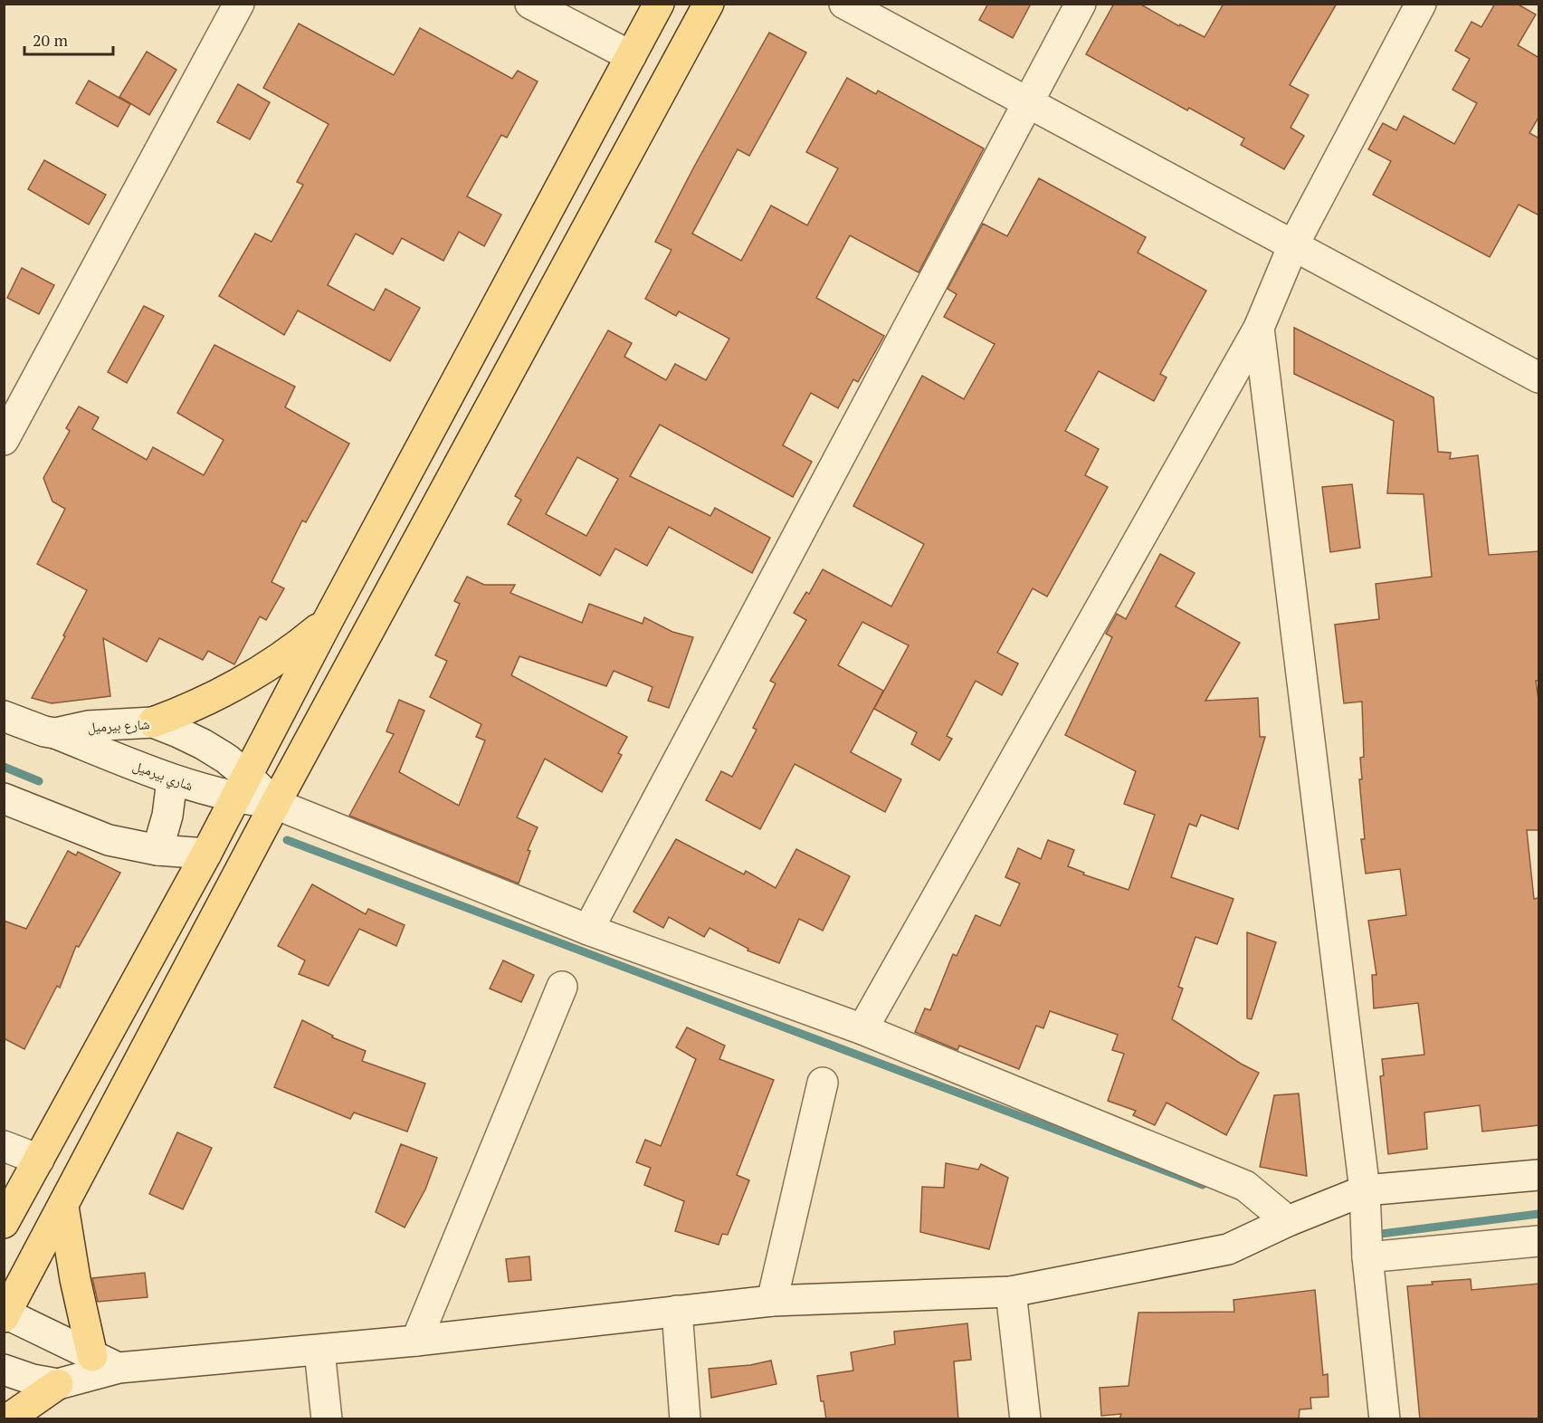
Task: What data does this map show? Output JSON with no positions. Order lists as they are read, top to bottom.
{
  "streets": {
    "street": ["شارع بيرميل", "شاري بيرميل"]
  },
  "crossings": [
    ["شارع بيرميل", "شاري بيرميل"]
  ],
  "scale_bar": "20 m"
}
